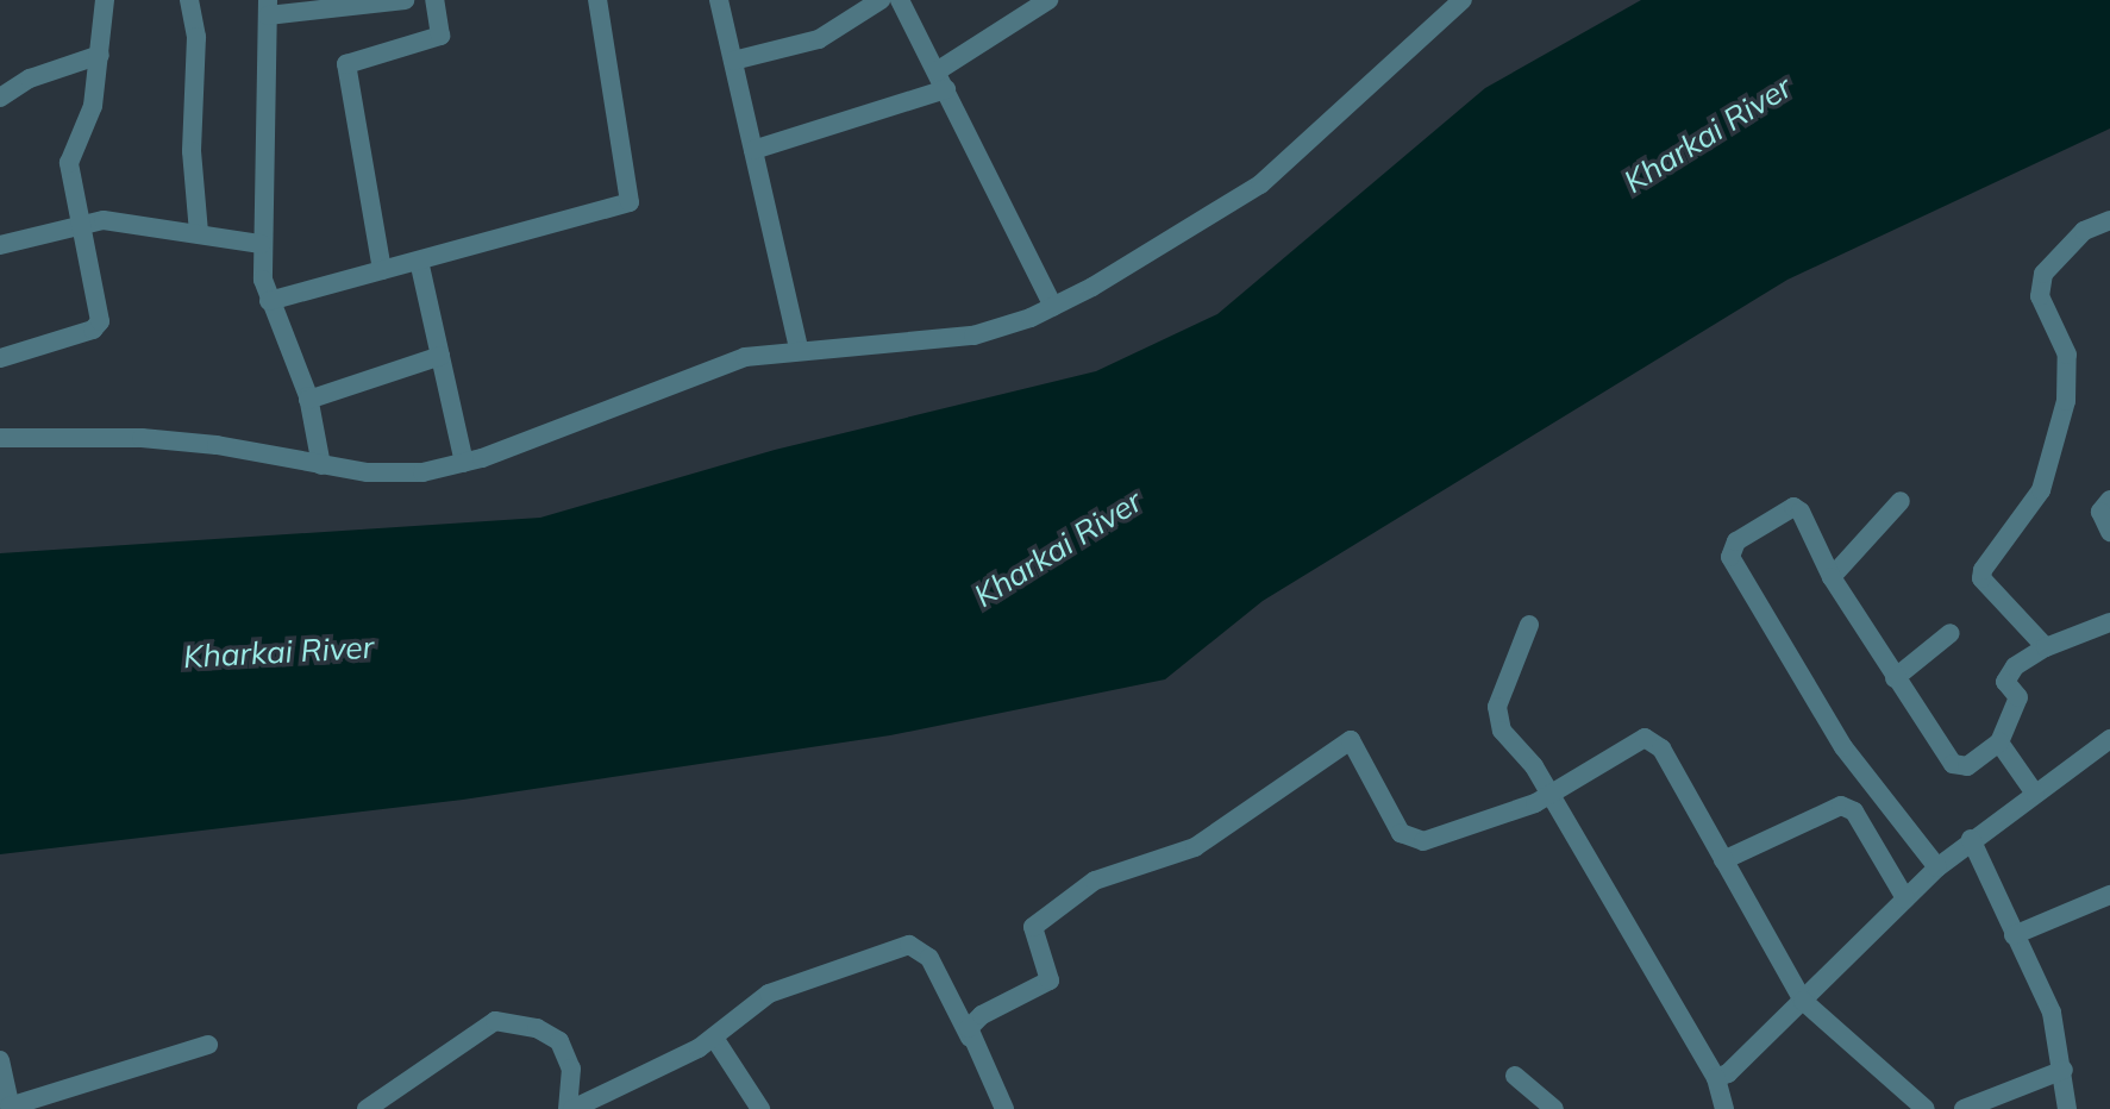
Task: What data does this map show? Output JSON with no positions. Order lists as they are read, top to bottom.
{
  "water": ["Kharkai River"]
}
